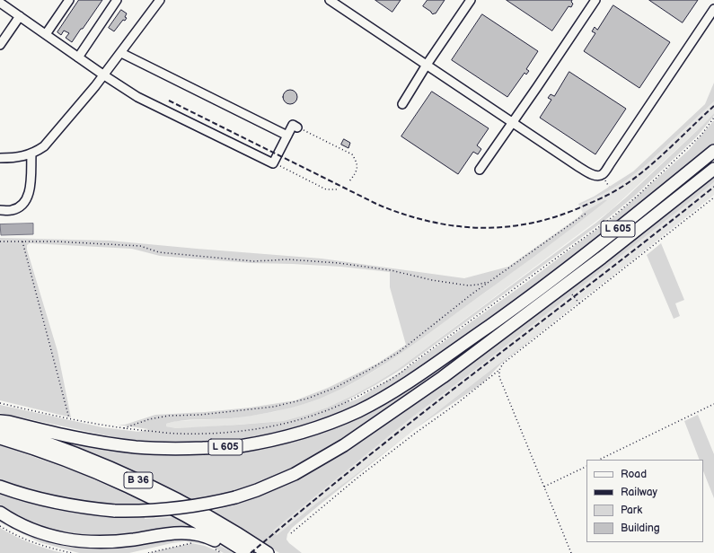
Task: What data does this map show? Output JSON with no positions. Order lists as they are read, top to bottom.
{
  "streets": {
    "highway": ["L 605", "B 36"]
  },
  "legend": [
    "Road",
    "Railway",
    "Park",
    "Building"
  ]
}
